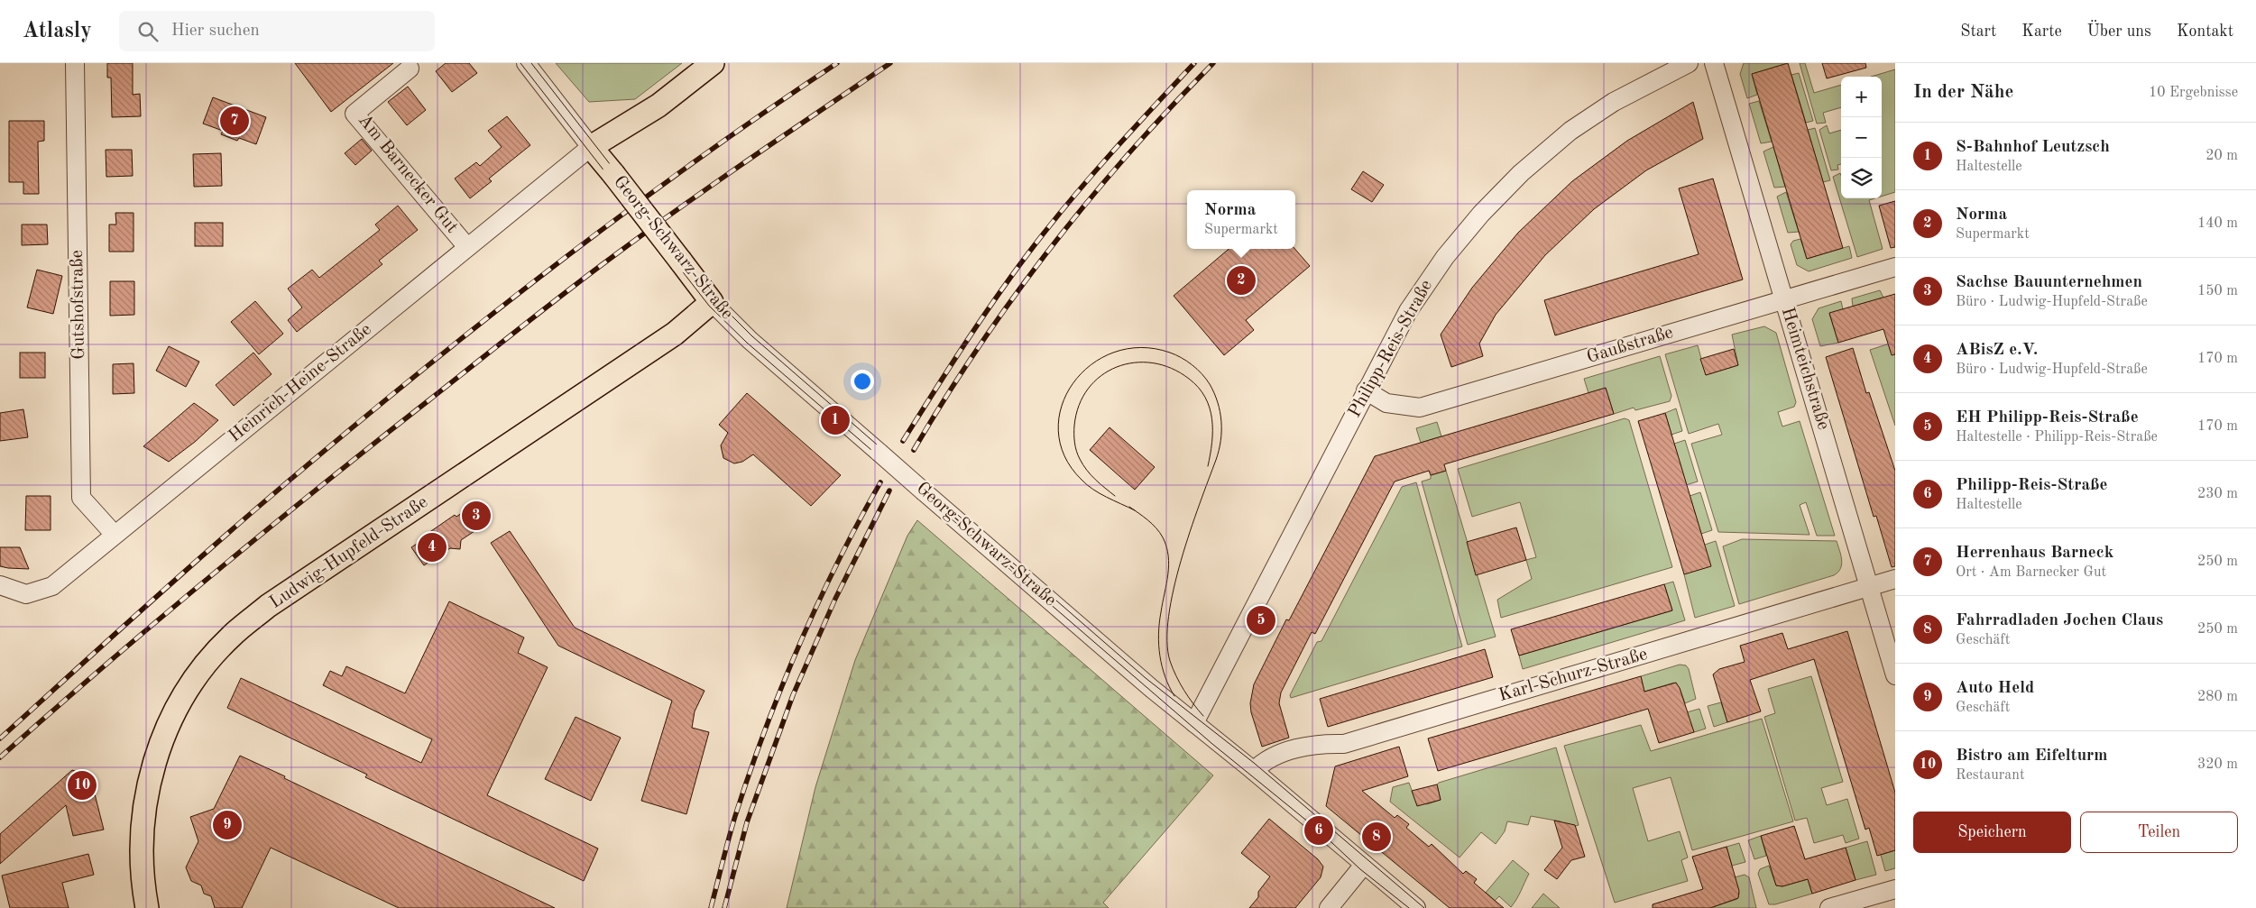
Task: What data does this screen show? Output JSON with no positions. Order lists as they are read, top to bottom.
{
  "streets": {
    "main road": ["Georg-Schwarz-Straße", "Ludwig-Hupfeld-Straße"],
    "street": [
      "Am Barnecker Gut",
      "Gutshofstraße",
      "Gaußstraße",
      "Philipp-Reis-Straße",
      "Heimteichstraße",
      "Heinrich-Heine-Straße",
      "Karl-Schurz-Straße"
    ]
  },
  "crossings": [
    ["Am Barnecker Gut", "Heinrich-Heine-Straße"],
    ["Georg-Schwarz-Straße", "Philipp-Reis-Straße"],
    ["Georg-Schwarz-Straße", "Heinrich-Heine-Straße"],
    ["Georg-Schwarz-Straße", "Ludwig-Hupfeld-Straße"],
    ["Georg-Schwarz-Straße", "Karl-Schurz-Straße"],
    ["Gutshofstraße", "Heinrich-Heine-Straße"],
    ["Gaußstraße", "Philipp-Reis-Straße"],
    ["Gaußstraße", "Heimteichstraße"],
    ["Heimteichstraße", "Karl-Schurz-Straße"]
  ],
  "page": {
    "header": "Atlasly",
    "search": "Hier suchen",
    "nav": [
      "Start",
      "Karte",
      "Über uns",
      "Kontakt"
    ],
    "heading": ["In der Nähe", "10 Ergebnisse"],
    "map_buttons": ["+", "−"],
    "pins": [
      "7",
      "2",
      "1",
      "3",
      "4",
      "5",
      "10",
      "9",
      "6",
      "8"
    ],
    "list": [
      {
        "mark": "1",
        "name": "S-Bahnhof Leutzsch",
        "note": "Haltestelle",
        "value": "20 m"
      },
      {
        "mark": "2",
        "name": "Norma",
        "note": "Supermarkt",
        "value": "140 m"
      },
      {
        "mark": "3",
        "name": "Sachse Bauunternehmen",
        "note": "Büro · Ludwig-Hupfeld-Straße",
        "value": "150 m"
      },
      {
        "mark": "4",
        "name": "ABisZ e.V.",
        "note": "Büro · Ludwig-Hupfeld-Straße",
        "value": "170 m"
      },
      {
        "mark": "5",
        "name": "EH Philipp-Reis-Straße",
        "note": "Haltestelle · Philipp-Reis-Straße",
        "value": "170 m"
      },
      {
        "mark": "6",
        "name": "Philipp-Reis-Straße",
        "note": "Haltestelle",
        "value": "230 m"
      },
      {
        "mark": "7",
        "name": "Herrenhaus Barneck",
        "note": "Ort · Am Barnecker Gut",
        "value": "250 m"
      },
      {
        "mark": "8",
        "name": "Fahrradladen Jochen Claus",
        "note": "Geschäft",
        "value": "250 m"
      },
      {
        "mark": "9",
        "name": "Auto Held",
        "note": "Geschäft",
        "value": "280 m"
      },
      {
        "mark": "10",
        "name": "Bistro am Eifelturm",
        "note": "Restaurant",
        "value": "320 m"
      }
    ],
    "popup": ["Norma", "Supermarkt"],
    "buttons": ["Speichern", "Teilen"]
  }
}
